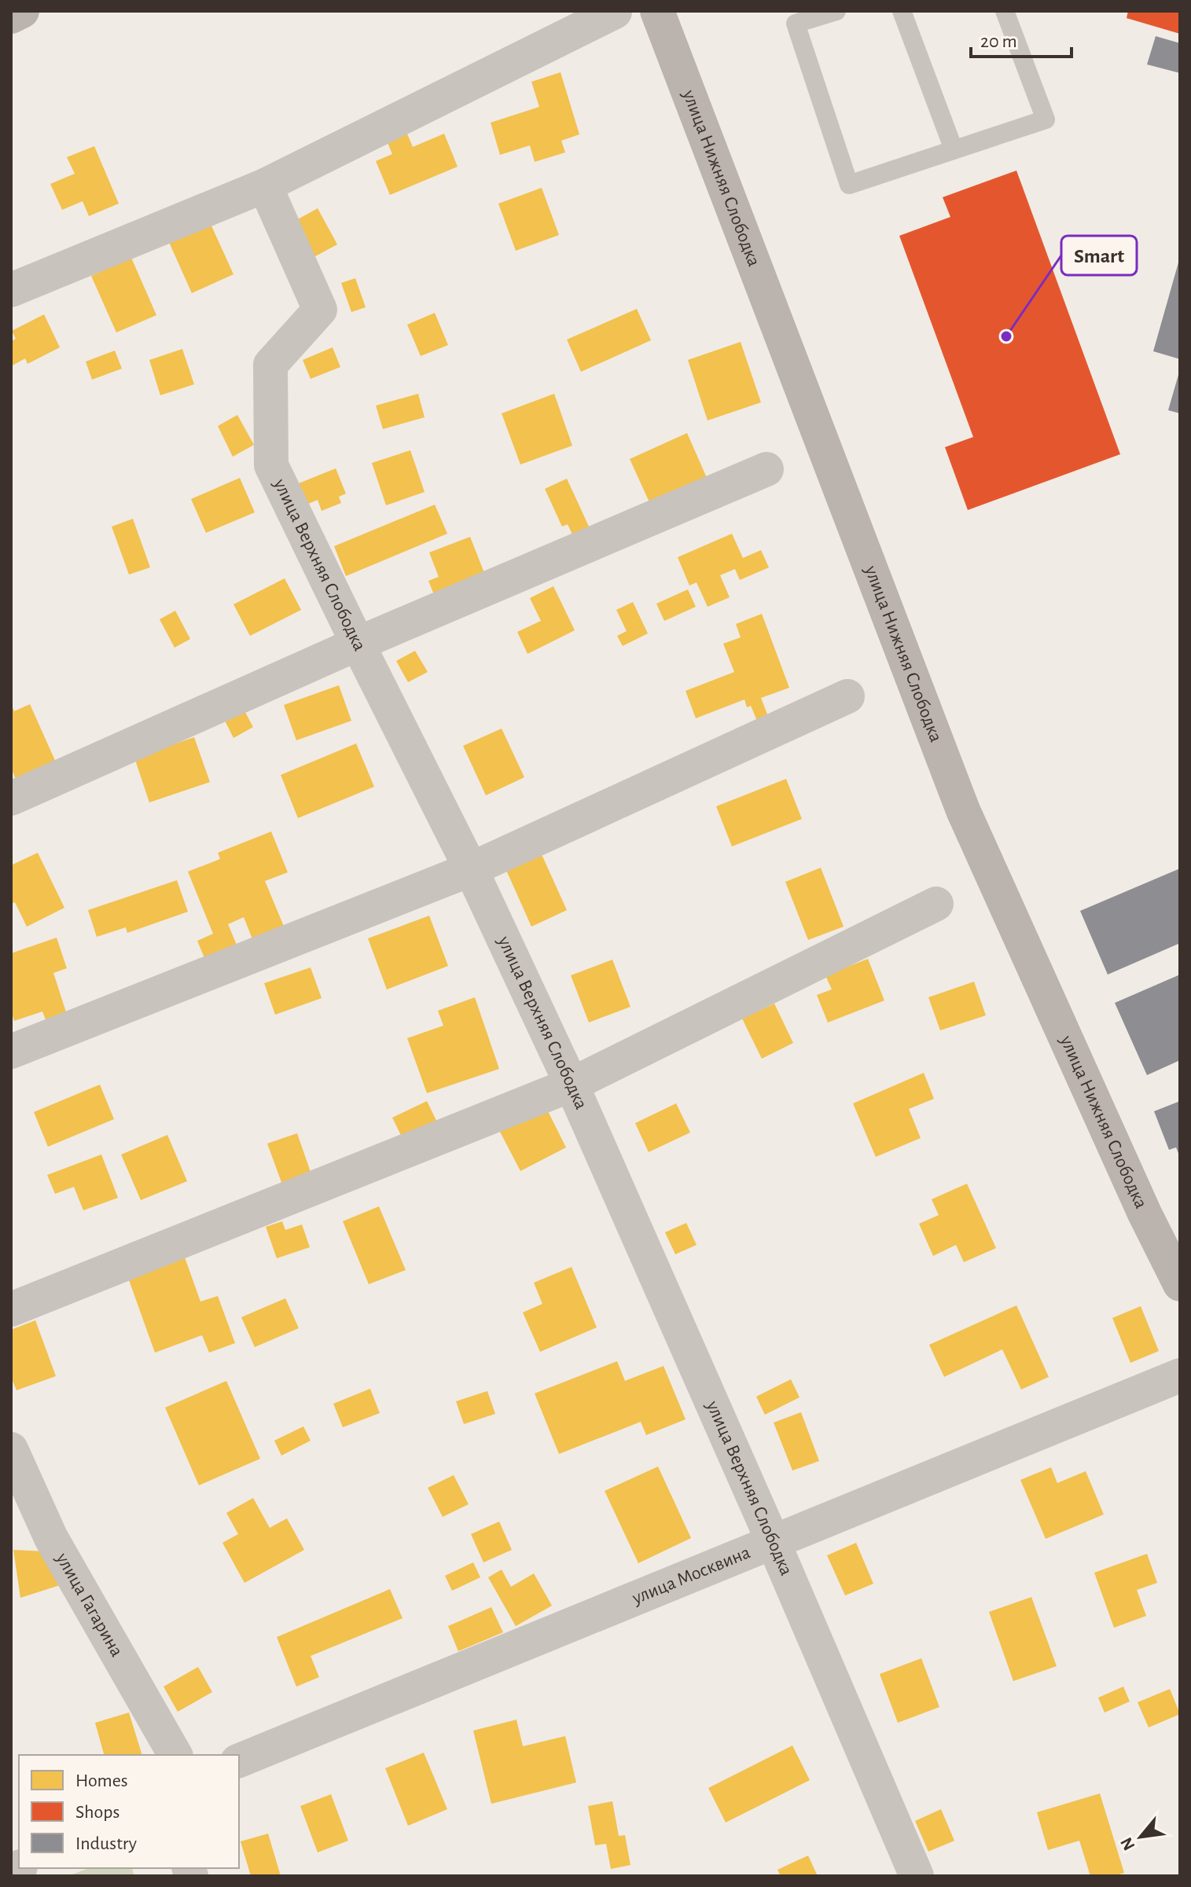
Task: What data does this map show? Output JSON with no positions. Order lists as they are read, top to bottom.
{
  "streets": {
    "main road": ["улица Нижняя Слободка"],
    "street": ["улица Верхняя Слободка", "улица Москвина", "улица Гагарина"]
  },
  "crossings": [
    ["улица Верхняя Слободка", "улица Москвина"]
  ],
  "places": ["Smart"],
  "legend": ["Homes", "Shops", "Industry"],
  "scale_bar": "20 m",
  "north": "bottom left"
}
